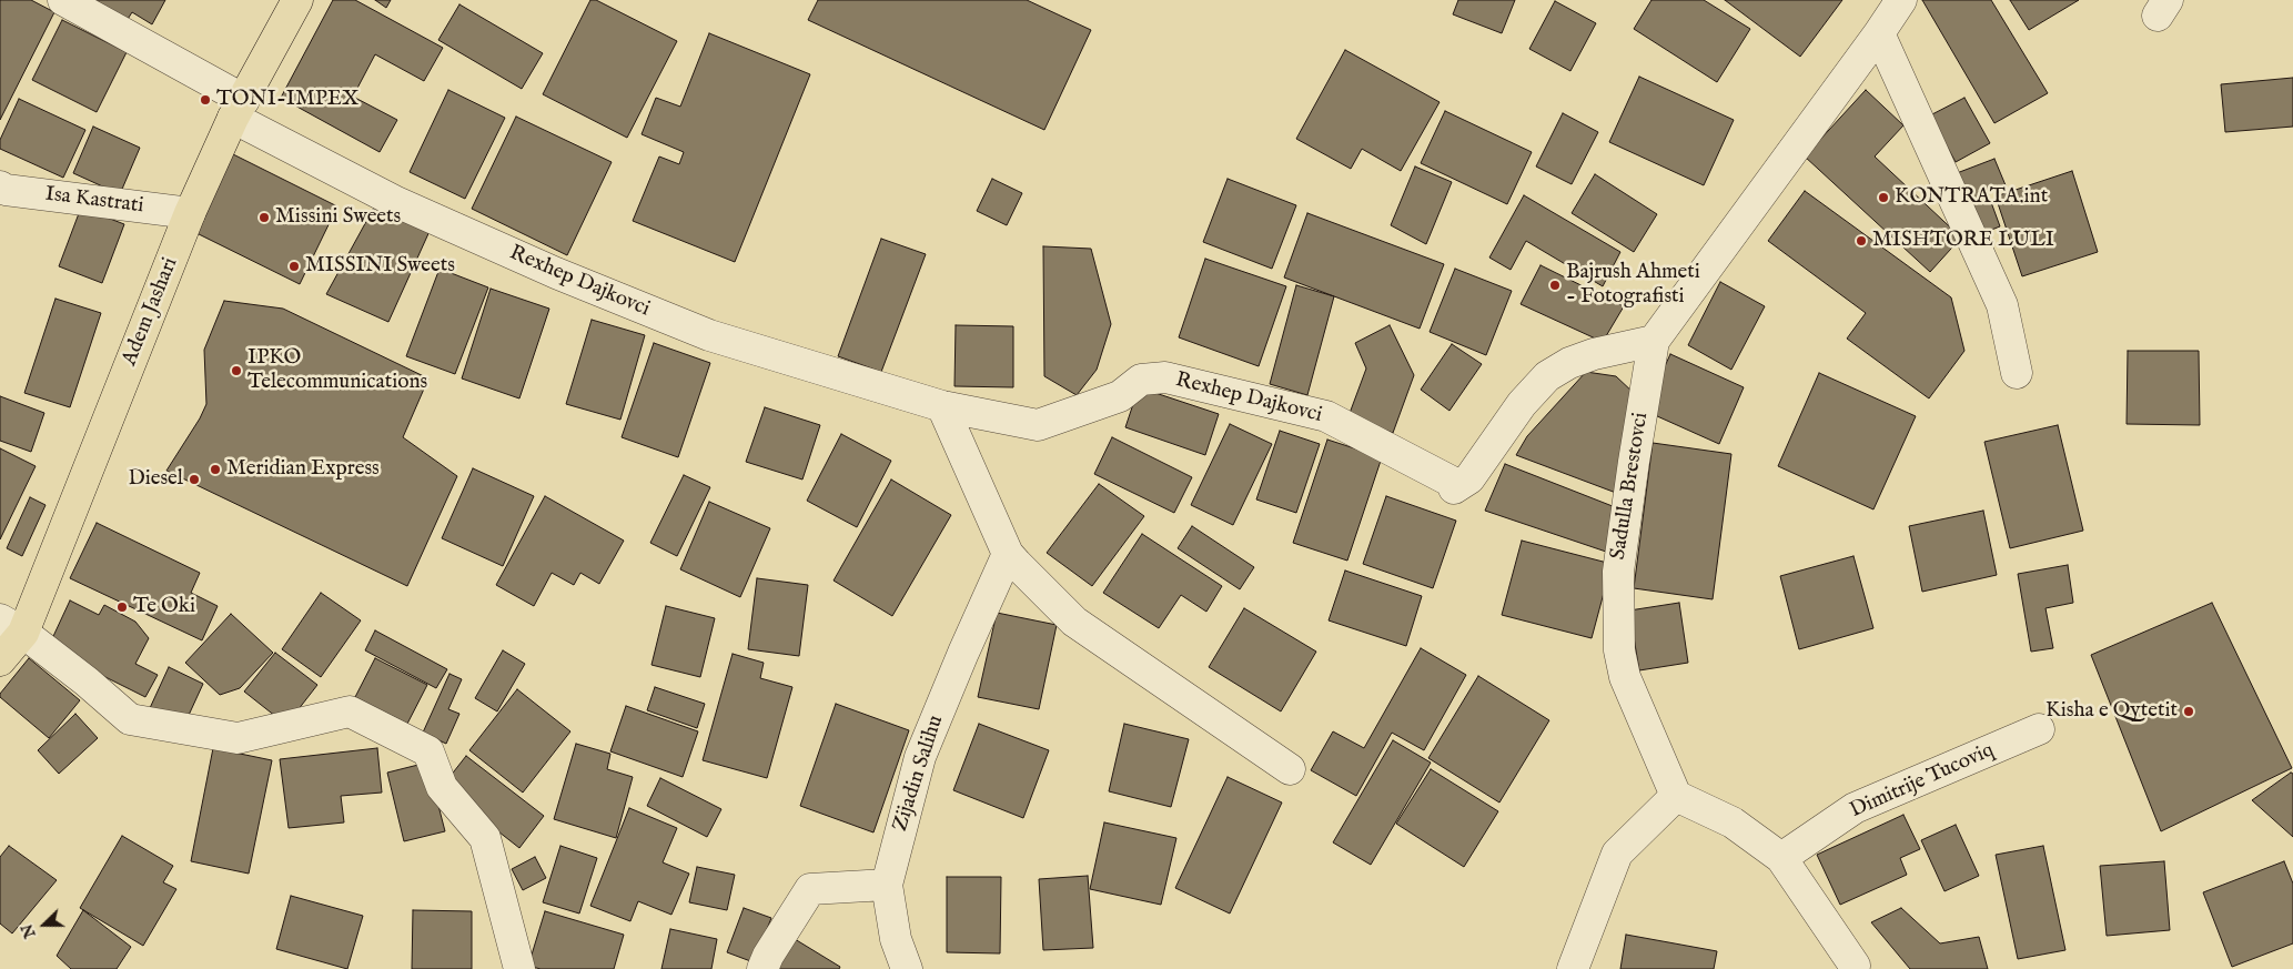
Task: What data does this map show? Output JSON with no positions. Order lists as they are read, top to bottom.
{
  "streets": {
    "main road": ["Adem Jashari"],
    "street": [
      "Isa Kastrati",
      "Rexhep Dajkovci",
      "Sadulla Brestovci",
      "Zijadin Salihu",
      "Dimitrije Tucoviq"
    ]
  },
  "crossings": [
    ["Isa Kastrati", "Adem Jashari"],
    ["Rexhep Dajkovci", "Adem Jashari"],
    ["Rexhep Dajkovci", "Sadulla Brestovci"]
  ],
  "places": [
    "TONI-IMPEX",
    "KONTRATA.int",
    "Missini Sweets",
    "MISHTORE LULI",
    "MISSINI Sweets",
    "Bajrush Ahmeti - Fotografisti",
    "IPKO Telecommunications",
    "Meridian Express",
    "Diesel",
    "Te Oki",
    "Kisha e Qytetit"
  ],
  "north": "left"
}
